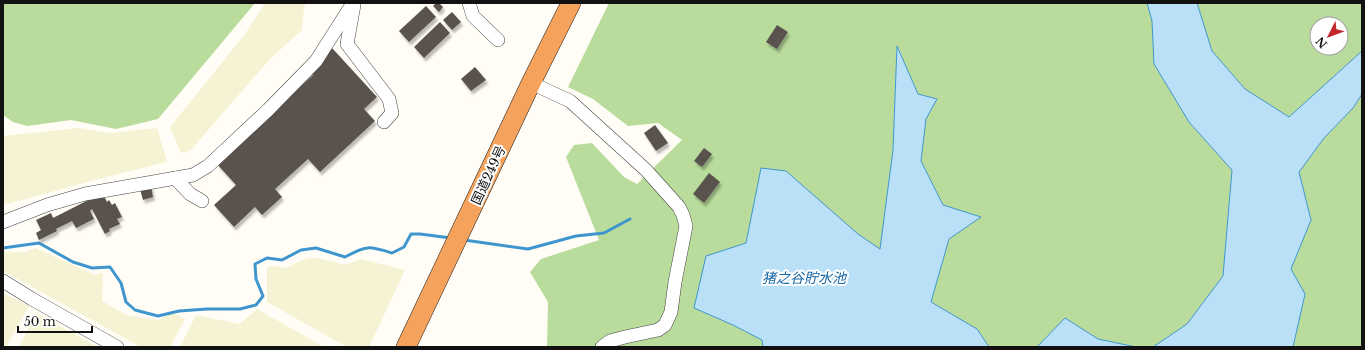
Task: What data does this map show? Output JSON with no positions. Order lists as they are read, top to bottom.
{
  "streets": {
    "highway": ["国道249号"]
  },
  "water": ["猪之谷貯水池"],
  "scale_bar": "50 m",
  "north": "bottom left"
}
